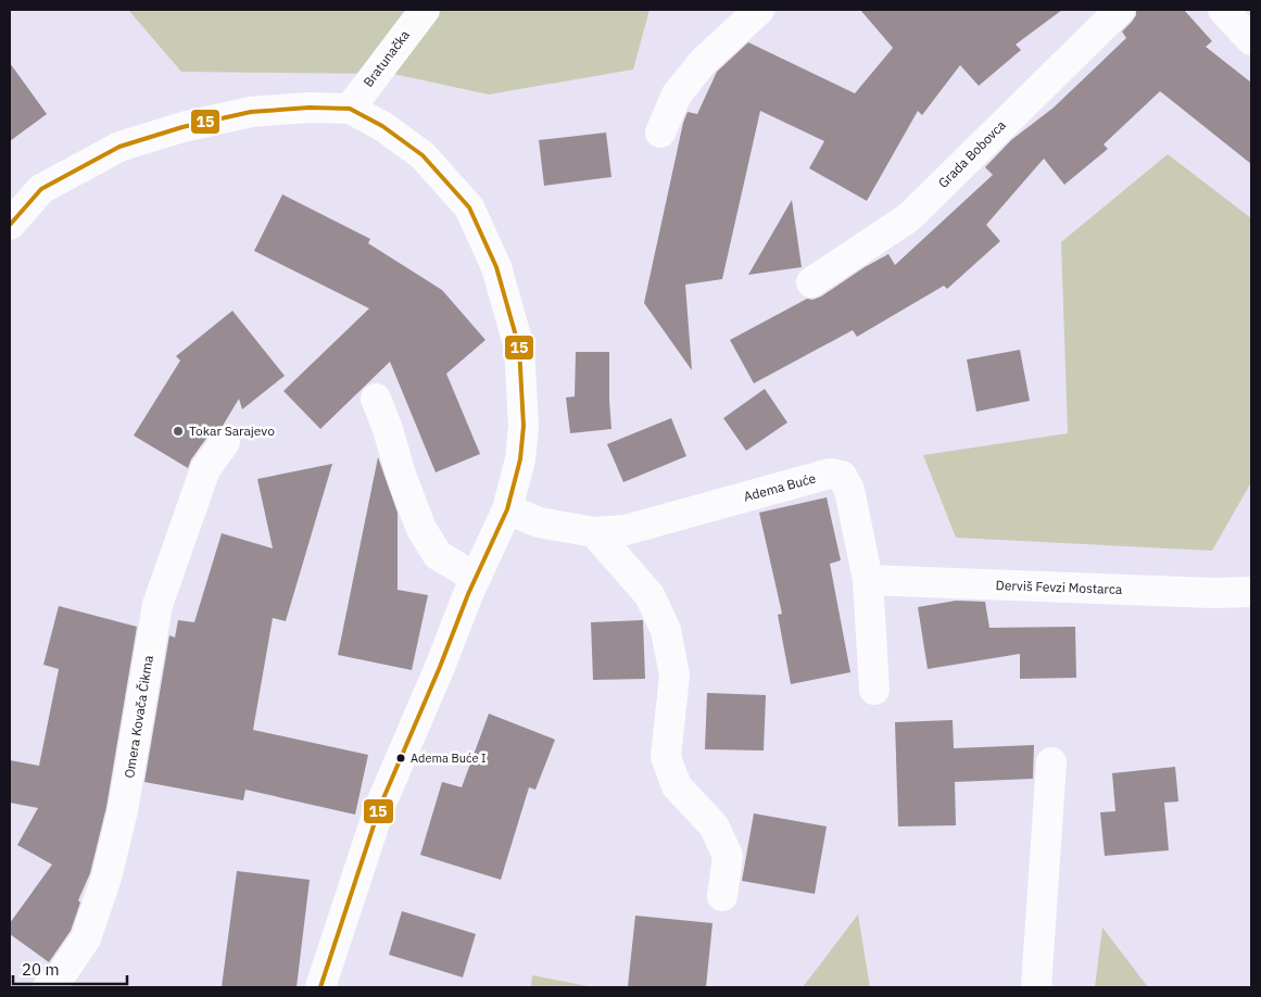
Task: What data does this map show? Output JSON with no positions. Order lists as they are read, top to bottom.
{
  "streets": {
    "street": [
      "Bratunačka",
      "Grada Bobovca",
      "Adema Buće",
      "Derviš Fevzi Mostarca",
      "Omera Kovača Čikma"
    ]
  },
  "crossings": [
    ["Adema Buće", "Derviš Fevzi Mostarca"]
  ],
  "places": ["Tokar Sarajevo", "Adema Buće I"],
  "lines": ["transit line 15"],
  "scale_bar": "20 m"
}
